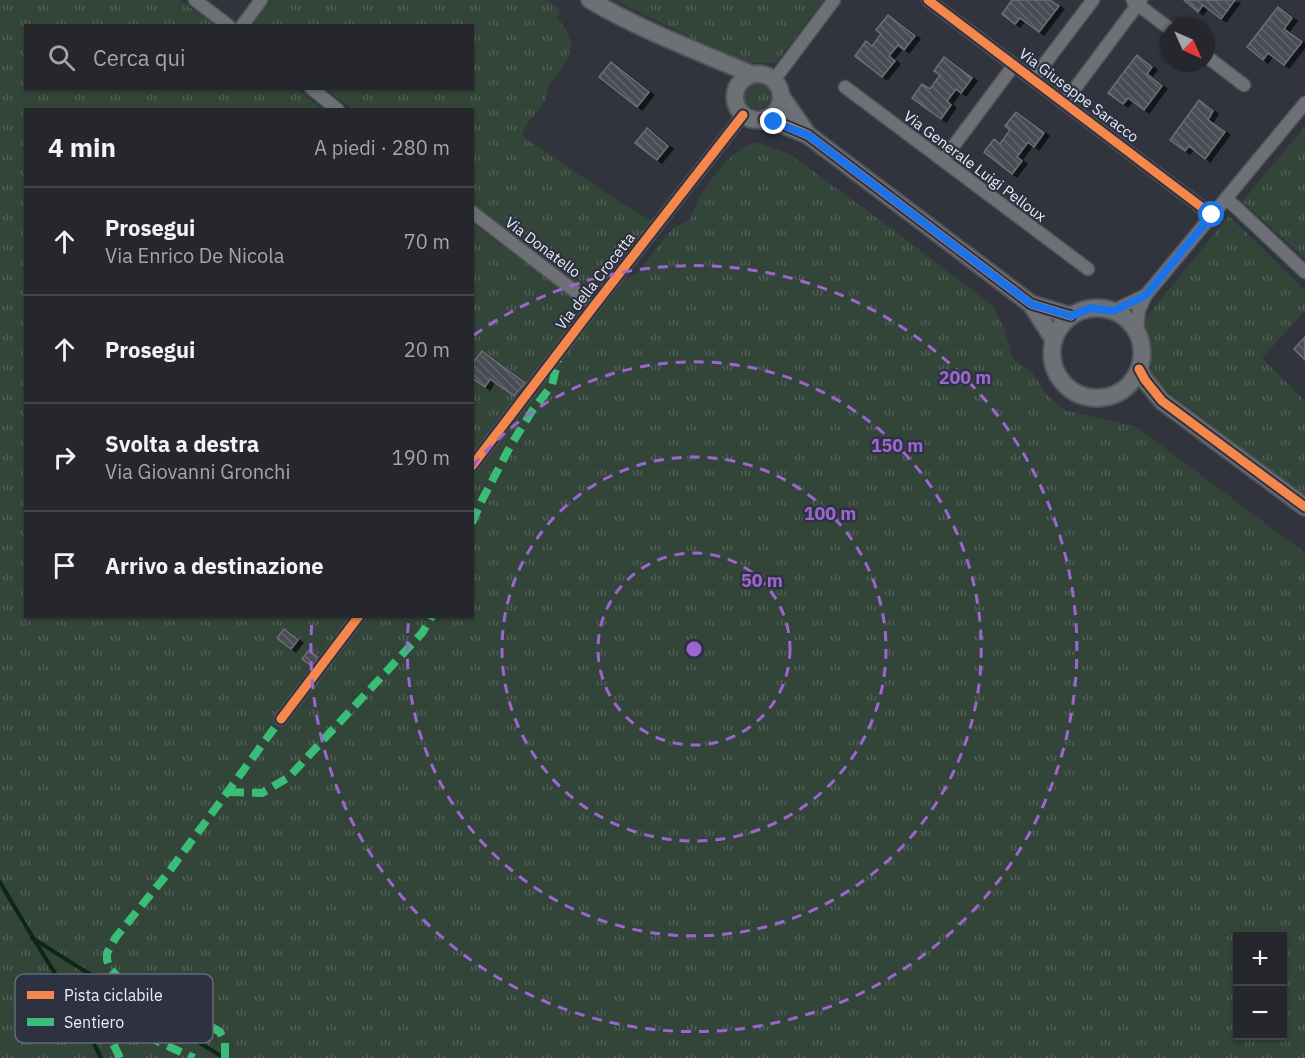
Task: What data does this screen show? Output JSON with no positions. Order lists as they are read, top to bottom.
{
  "streets": {
    "street": [
      "Via Giuseppe Saracco",
      "Via Generale Luigi Pelloux",
      "Via Donatello",
      "Via della Crocetta"
    ]
  },
  "crossings": [
    ["Via Donatello", "Via della Crocetta"]
  ],
  "legend": ["Pista ciclabile", "Sentiero"],
  "north": "bottom right",
  "page": {
    "search": "Cerca qui",
    "heading": ["4 min", "A piedi · 280 m"],
    "list": [
      ["Prosegui", "Via Enrico De Nicola", "70 m"],
      ["Prosegui", "20 m"],
      ["Svolta a destra", "Via Giovanni Gronchi", "190 m"],
      "Arrivo a destinazione"
    ],
    "map_buttons": ["+", "−"]
  },
  "rings": [
    "200 m",
    "150 m",
    "100 m",
    "50 m"
  ]
}
